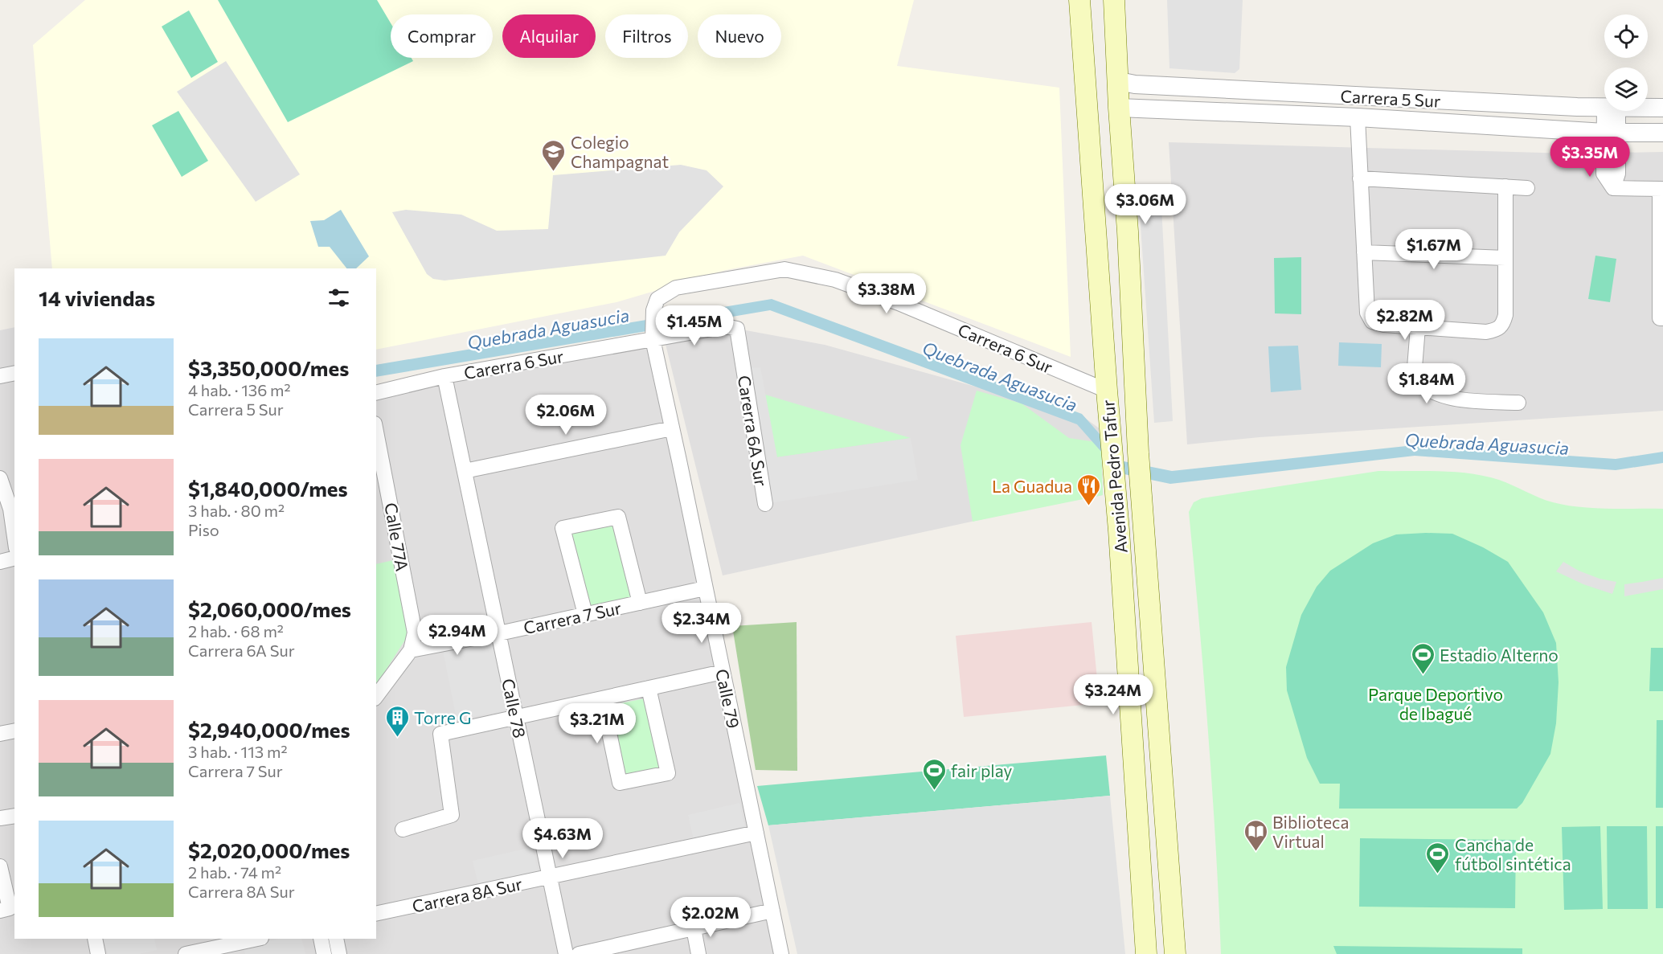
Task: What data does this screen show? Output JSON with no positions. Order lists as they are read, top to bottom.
{
  "streets": {
    "main road": ["Avenida Pedro Tafur"],
    "street": [
      "Carrera 5 Sur",
      "Carrera 6 Sur",
      "Carerra 6 Sur",
      "Carerra 6A Sur",
      "Calle 77A",
      "Carrera 7 Sur",
      "Calle 79",
      "Calle 78",
      "Carrera 8A Sur"
    ]
  },
  "crossings": [
    ["Carrera 5 Sur", "Avenida Pedro Tafur"],
    ["Carrera 6 Sur", "Carerra 6 Sur"],
    ["Carrera 6 Sur", "Carerra 6A Sur"],
    ["Carrera 6 Sur", "Avenida Pedro Tafur"],
    ["Carrera 6 Sur", "Calle 79"],
    ["Carerra 6 Sur", "Carerra 6A Sur"],
    ["Carerra 6 Sur", "Calle 79"],
    ["Carerra 6 Sur", "Calle 78"],
    ["Carerra 6A Sur", "Calle 79"],
    ["Calle 77A", "Carrera 7 Sur"],
    ["Carrera 7 Sur", "Calle 79"],
    ["Carrera 7 Sur", "Calle 78"],
    ["Calle 79", "Carrera 8A Sur"],
    ["Calle 78", "Carrera 8A Sur"]
  ],
  "water": ["Quebrada Aguasucia"],
  "parks": ["Parque Deportivo de Ibagué"],
  "places": {
    "school or university": ["Colegio Champagnat"],
    "restaurant": ["La Guadua"],
    "sports": ["Estadio Alterno", "fair play", "Cancha de fútbol sintética"],
    "building": ["Torre G"],
    "library": ["Biblioteca Virtual"]
  },
  "page": {
    "chip": [
      "Comprar",
      "Alquilar",
      "Filtros",
      "Nuevo"
    ],
    "price": [
      "$3.35M",
      "$3.06M",
      "$1.67M",
      "$3.38M",
      "$2.82M",
      "$1.45M",
      "$1.84M",
      "$2.06M",
      "$2.34M",
      "$2.94M",
      "$3.24M",
      "$3.21M",
      "$4.63M",
      "$2.02M"
    ],
    "heading": "14 viviendas",
    "list": [
      {
        "name": "$3,350,000/mes",
        "note": "4 hab. · 136 m² · Carrera 5 Sur"
      },
      {
        "name": "$1,840,000/mes",
        "note": "3 hab. · 80 m² · Piso"
      },
      {
        "name": "$2,060,000/mes",
        "note": "2 hab. · 68 m² · Carrera 6A Sur"
      },
      {
        "name": "$2,940,000/mes",
        "note": "3 hab. · 113 m² · Carrera 7 Sur"
      },
      {
        "name": "$2,020,000/mes",
        "note": "2 hab. · 74 m² · Carrera 8A Sur"
      }
    ]
  }
}
